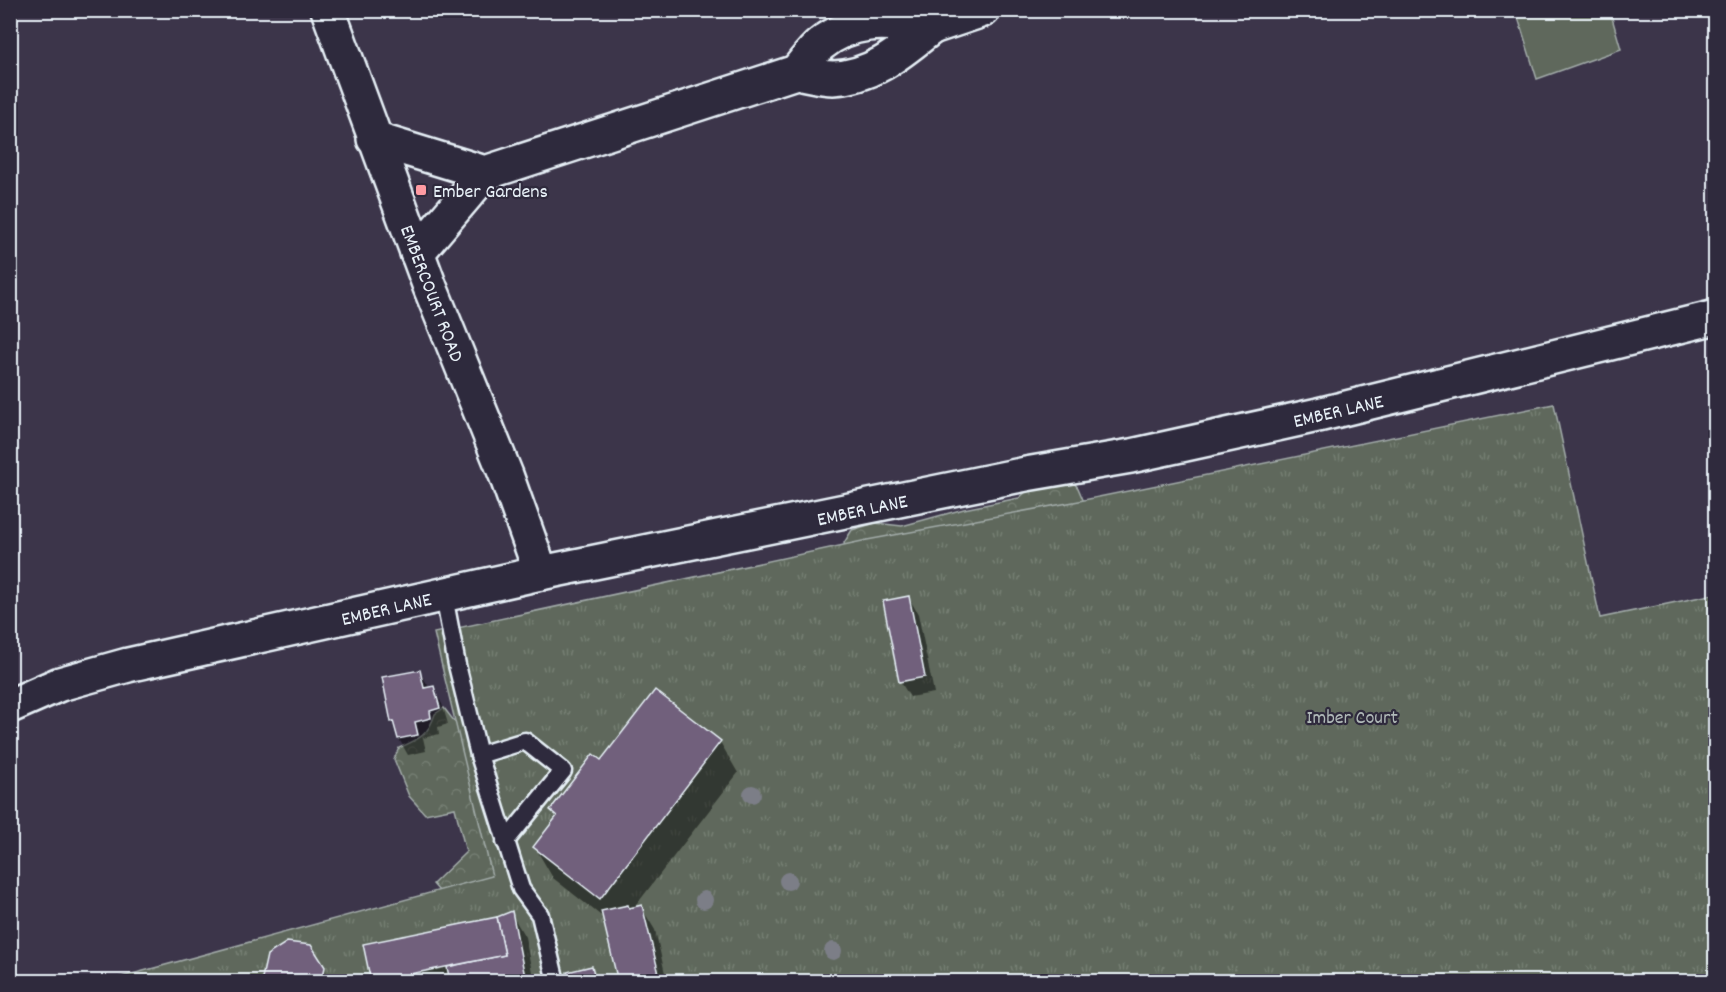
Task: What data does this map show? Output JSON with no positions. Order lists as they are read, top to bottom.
{
  "streets": {
    "main road": ["EMBERCOURT ROAD", "EMBER LANE"]
  },
  "crossings": [
    ["EMBERCOURT ROAD", "EMBER LANE"]
  ],
  "parks": ["Imber Court"],
  "places": {
    "transit": ["Ember Gardens"]
  }
}
